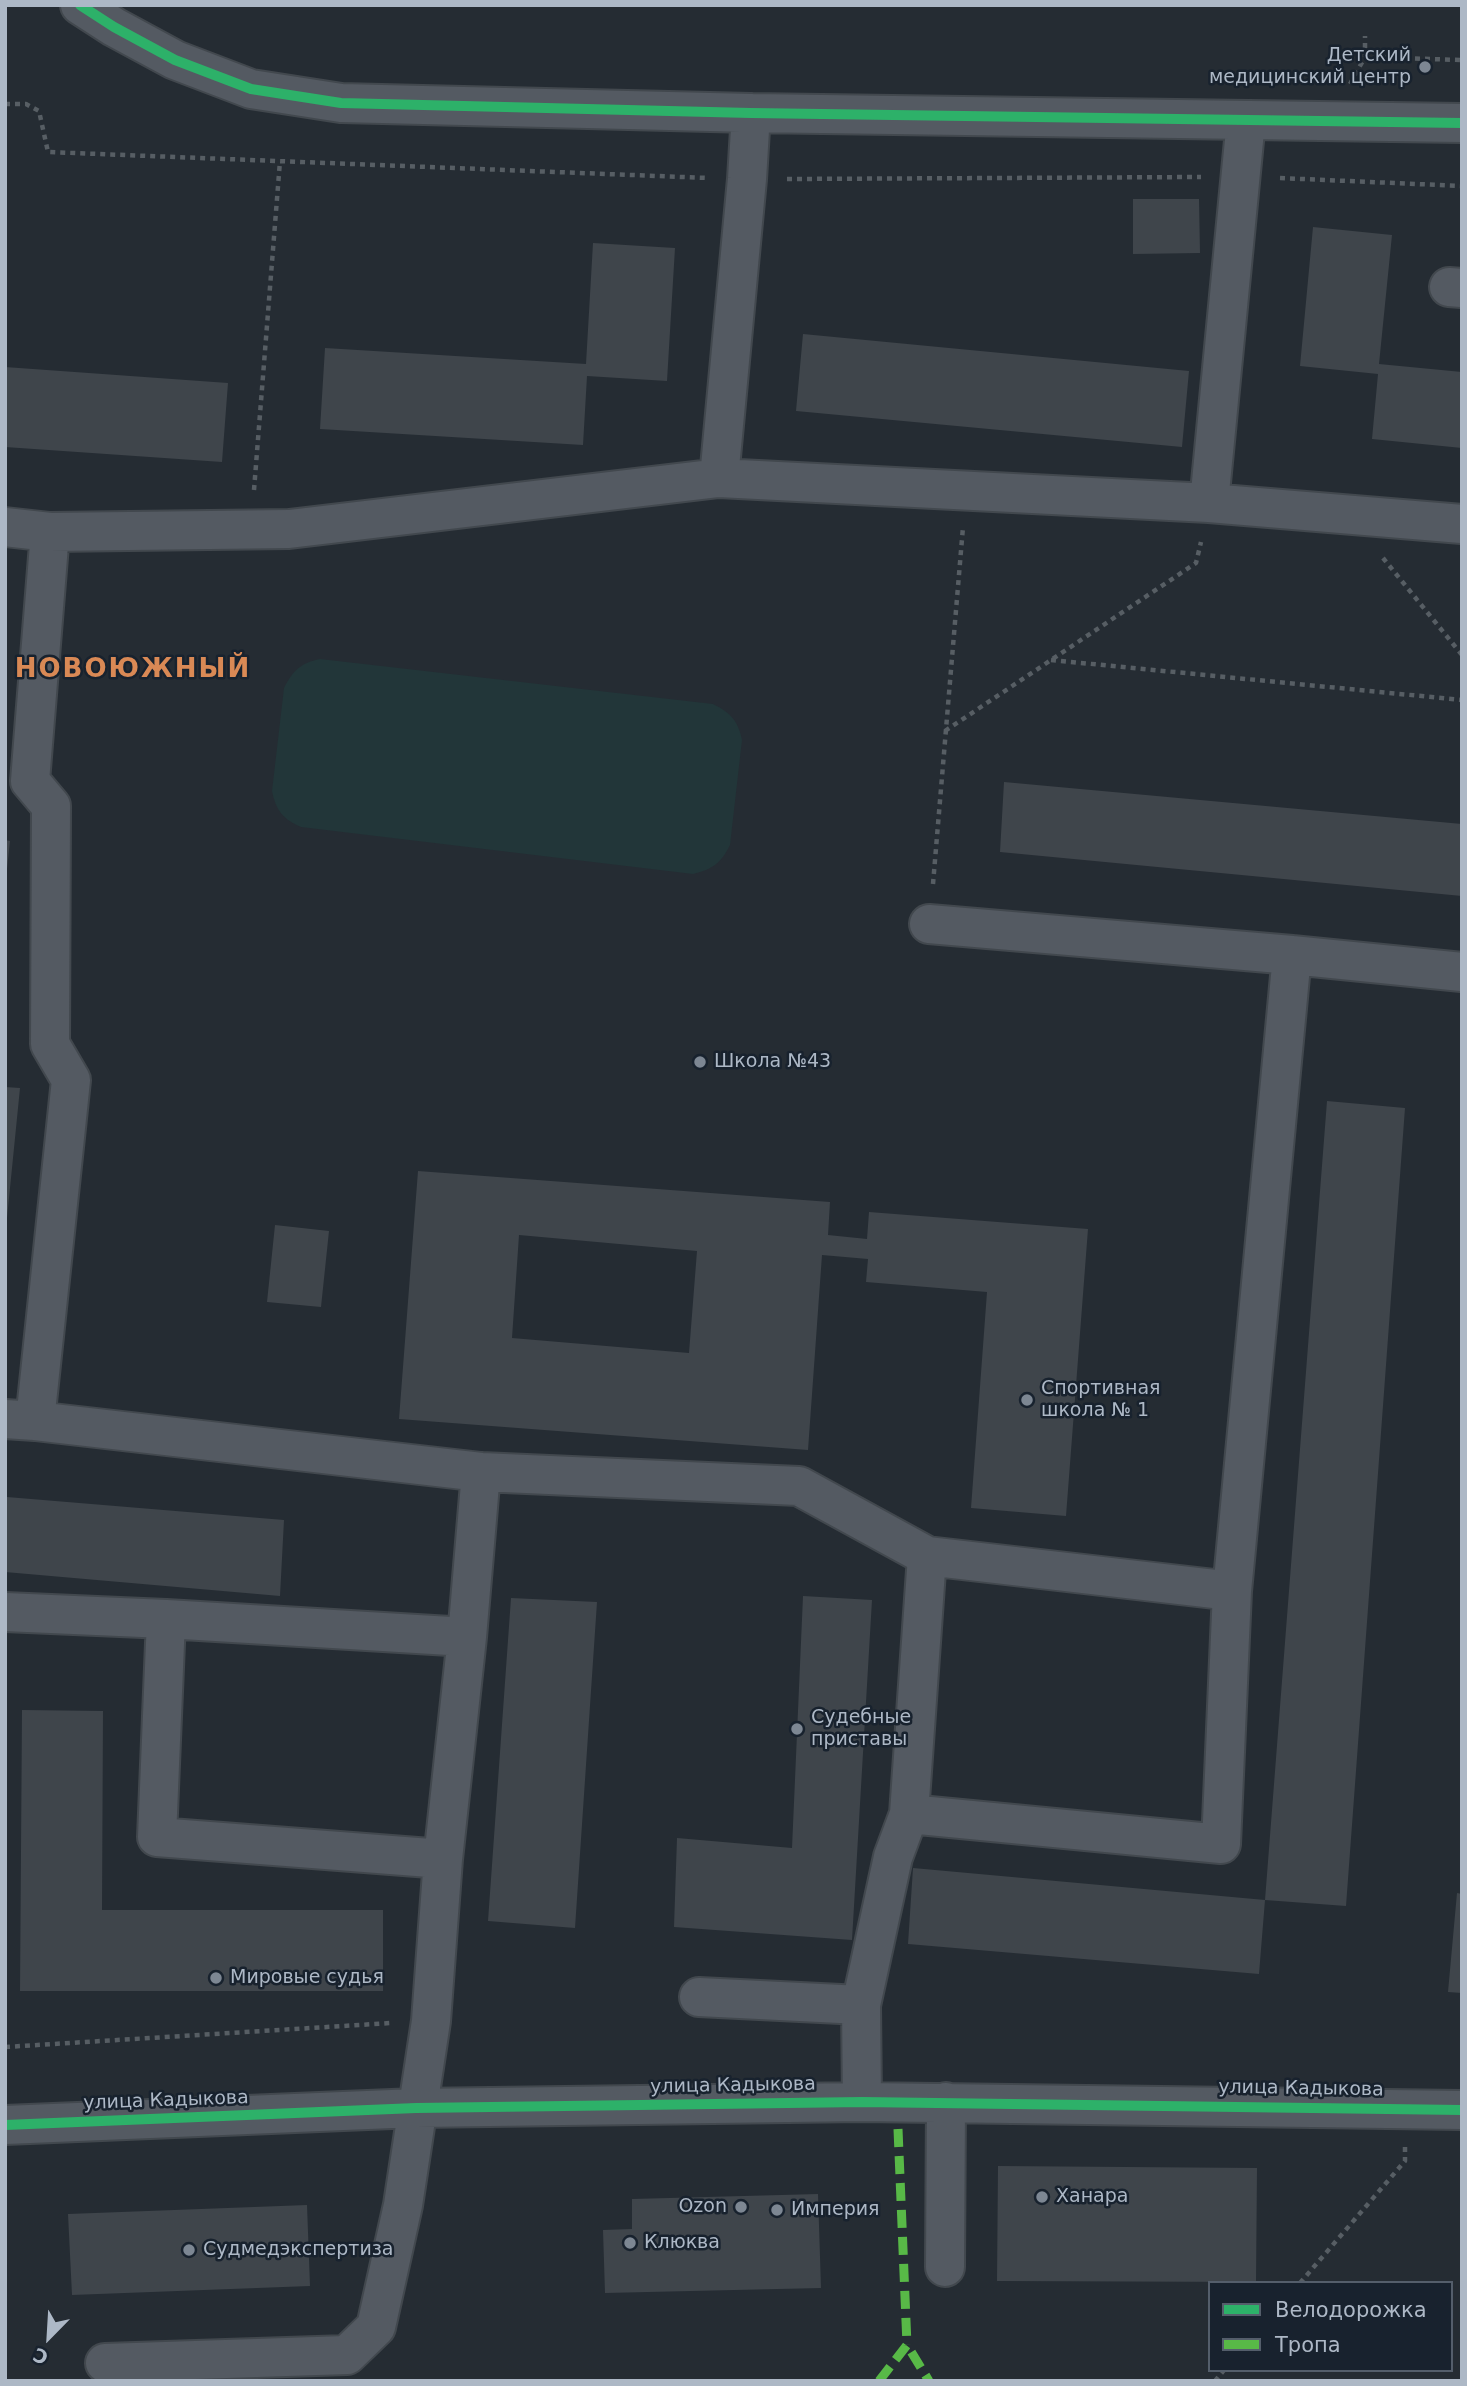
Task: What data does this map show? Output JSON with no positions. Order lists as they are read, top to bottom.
{
  "streets": {
    "street": ["улица Кадыкова"]
  },
  "districts": ["НОВОЮЖНЫЙ"],
  "places": [
    "Детский медицинский центр",
    "Школа №43",
    "Спортивная школа № 1",
    "Судебные приставы",
    "Мировые судья",
    "Ханара",
    "Ozon",
    "Империя",
    "Клюква",
    "Судмедэкспертиза"
  ],
  "legend": ["Велодорожка", "Тропа"],
  "north": "bottom left"
}
